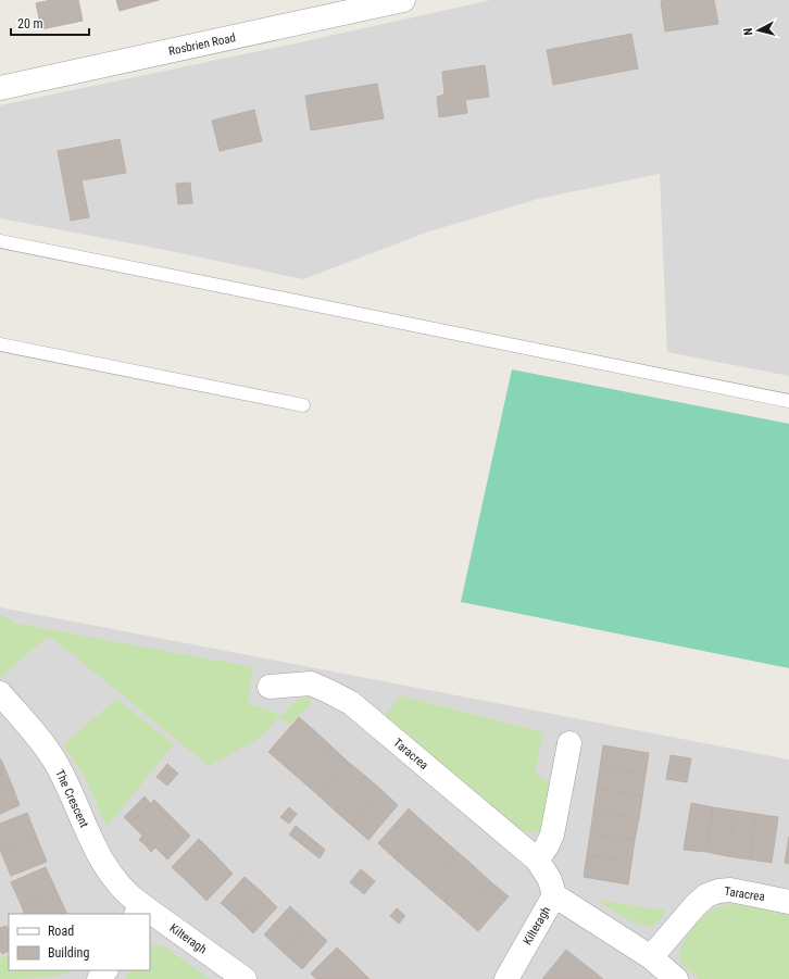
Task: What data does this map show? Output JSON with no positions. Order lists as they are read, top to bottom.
{
  "streets": {
    "street": [
      "Rosbrien Road",
      "Taracrea",
      "The Crescent",
      "Kilteragh"
    ]
  },
  "crossings": [
    ["Taracrea", "Kilteragh"]
  ],
  "legend": ["Road", "Building"],
  "scale_bar": "20 m",
  "north": "left"
}
